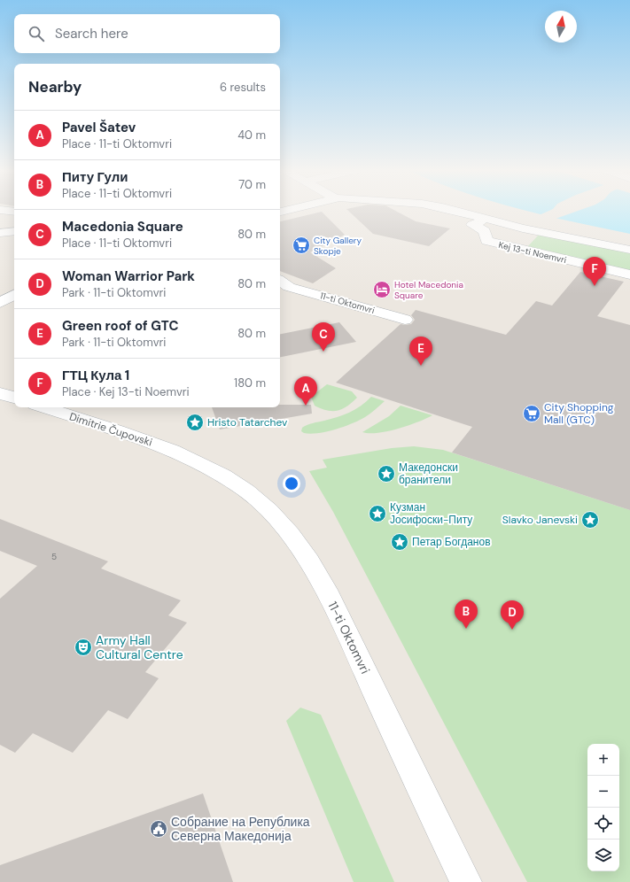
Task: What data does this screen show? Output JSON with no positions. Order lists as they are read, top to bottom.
{
  "streets": {
    "street": ["Kej 13-ti Noemvri", "11-ti Oktomvri", "Dimitrie Čupovski"]
  },
  "crossings": [
    ["11-ti Oktomvri", "Dimitrie Čupovski"]
  ],
  "places": {
    "supermarket": ["City Gallery Skopje", "City Shopping Mall (GTC)"],
    "hotel": ["Hotel Macedonia Square"],
    "place": [
      "Hristo Tatarchev",
      "Македонски бранители",
      "Кузман Јосифоски-Питу",
      "Slavko Janevski",
      "Петар Богданов"
    ],
    "theatre": ["Army Hall Cultural Centre"],
    "public building": ["Собрание на Република Северна Македонија"]
  },
  "house_numbers": ["5"],
  "north": "top",
  "page": {
    "search": "Search here",
    "heading": ["Nearby", "6 results"],
    "list": [
      {
        "mark": "A",
        "name": "Pavel Šatev",
        "note": "Place · 11-ti Oktomvri",
        "value": "40 m"
      },
      {
        "mark": "B",
        "name": "Питу Гули",
        "note": "Place · 11-ti Oktomvri",
        "value": "70 m"
      },
      {
        "mark": "C",
        "name": "Macedonia Square",
        "note": "Place · 11-ti Oktomvri",
        "value": "80 m"
      },
      {
        "mark": "D",
        "name": "Woman Warrior Park",
        "note": "Park · 11-ti Oktomvri",
        "value": "80 m"
      },
      {
        "mark": "E",
        "name": "Green roof of GTC",
        "note": "Park · 11-ti Oktomvri",
        "value": "80 m"
      },
      {
        "mark": "F",
        "name": "ГТЦ Кула 1",
        "note": "Place · Kej 13-ti Noemvri",
        "value": "180 m"
      }
    ],
    "pins": [
      "F",
      "C",
      "E",
      "A",
      "B",
      "D"
    ],
    "map_buttons": ["+", "−"]
  }
}
